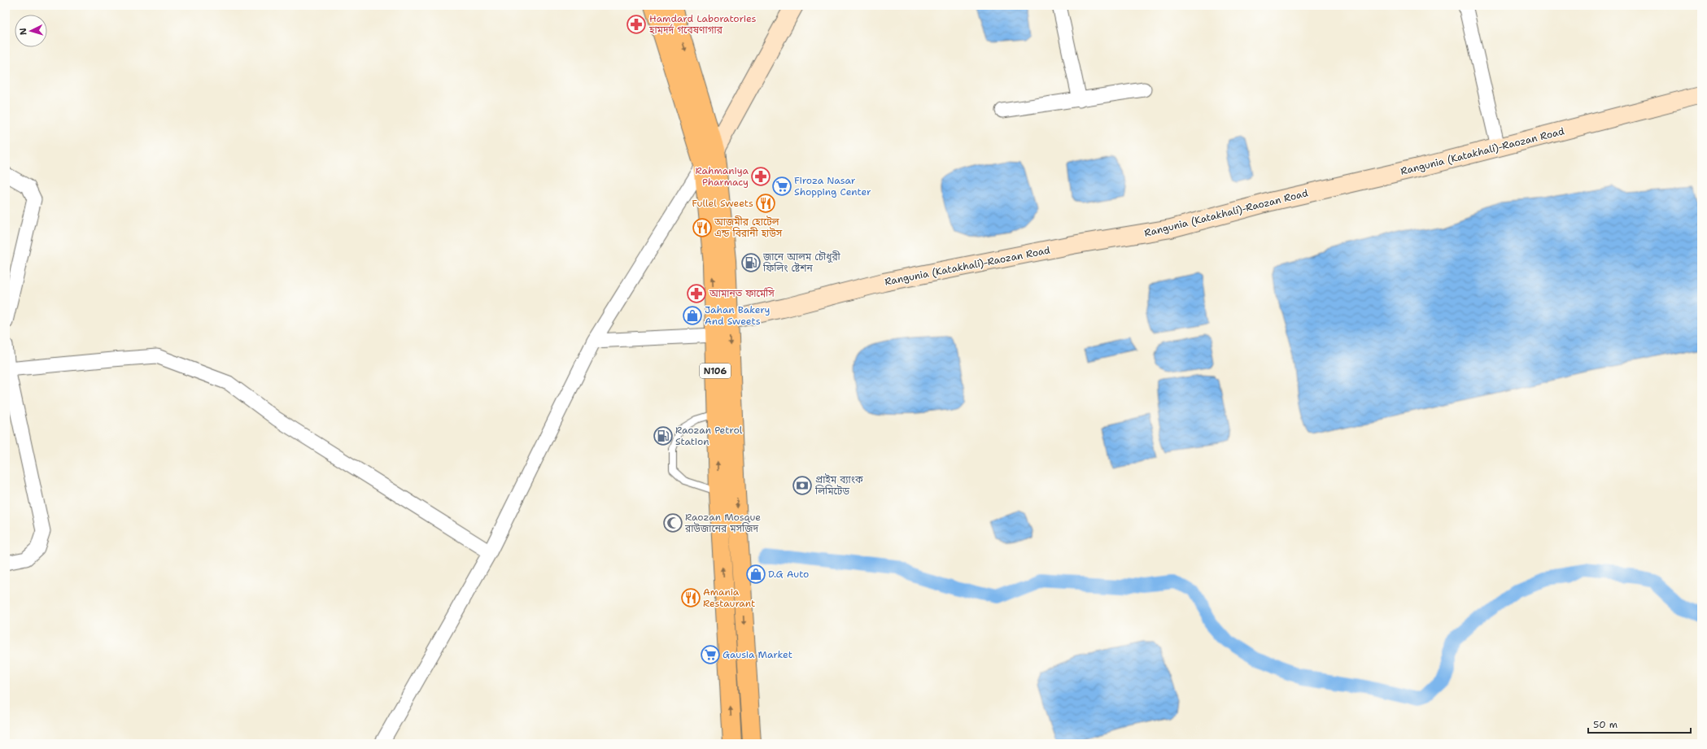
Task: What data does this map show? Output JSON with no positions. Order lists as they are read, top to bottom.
{
  "streets": {
    "highway": ["N106"],
    "main road": ["Rangunia (Katakhali)-Raozan Road"]
  },
  "crossings": [
    ["Rangunia (Katakhali)-Raozan Road", "N106"]
  ],
  "places": {
    "pharmacy": ["Hamdard Laboratories হামদর্দ গবেষণাগার", "Rahmaniya Pharmacy", "আমানত ফার্মেসি"],
    "supermarket": ["Firoza Nasar Shopping Center", "Gausia Market"],
    "restaurant": ["Fullel Sweets", "আজমীর হোটেল এন্ড বিরানী হাউস", "Amania Restaurant"],
    "fuel station": ["জানে আলম চৌধুরী ফিলিং ষ্টেশন", "Raozan Petrol Station"],
    "shop": ["Jahan Bakery And Sweets", "D.G Auto"],
    "bank": ["প্রাইম ব্যাংক লিমিটেড"],
    "mosque": ["Raozan Mosque রাউজানের মসজিদ"]
  },
  "scale_bar": "50 m",
  "north": "left"
}
